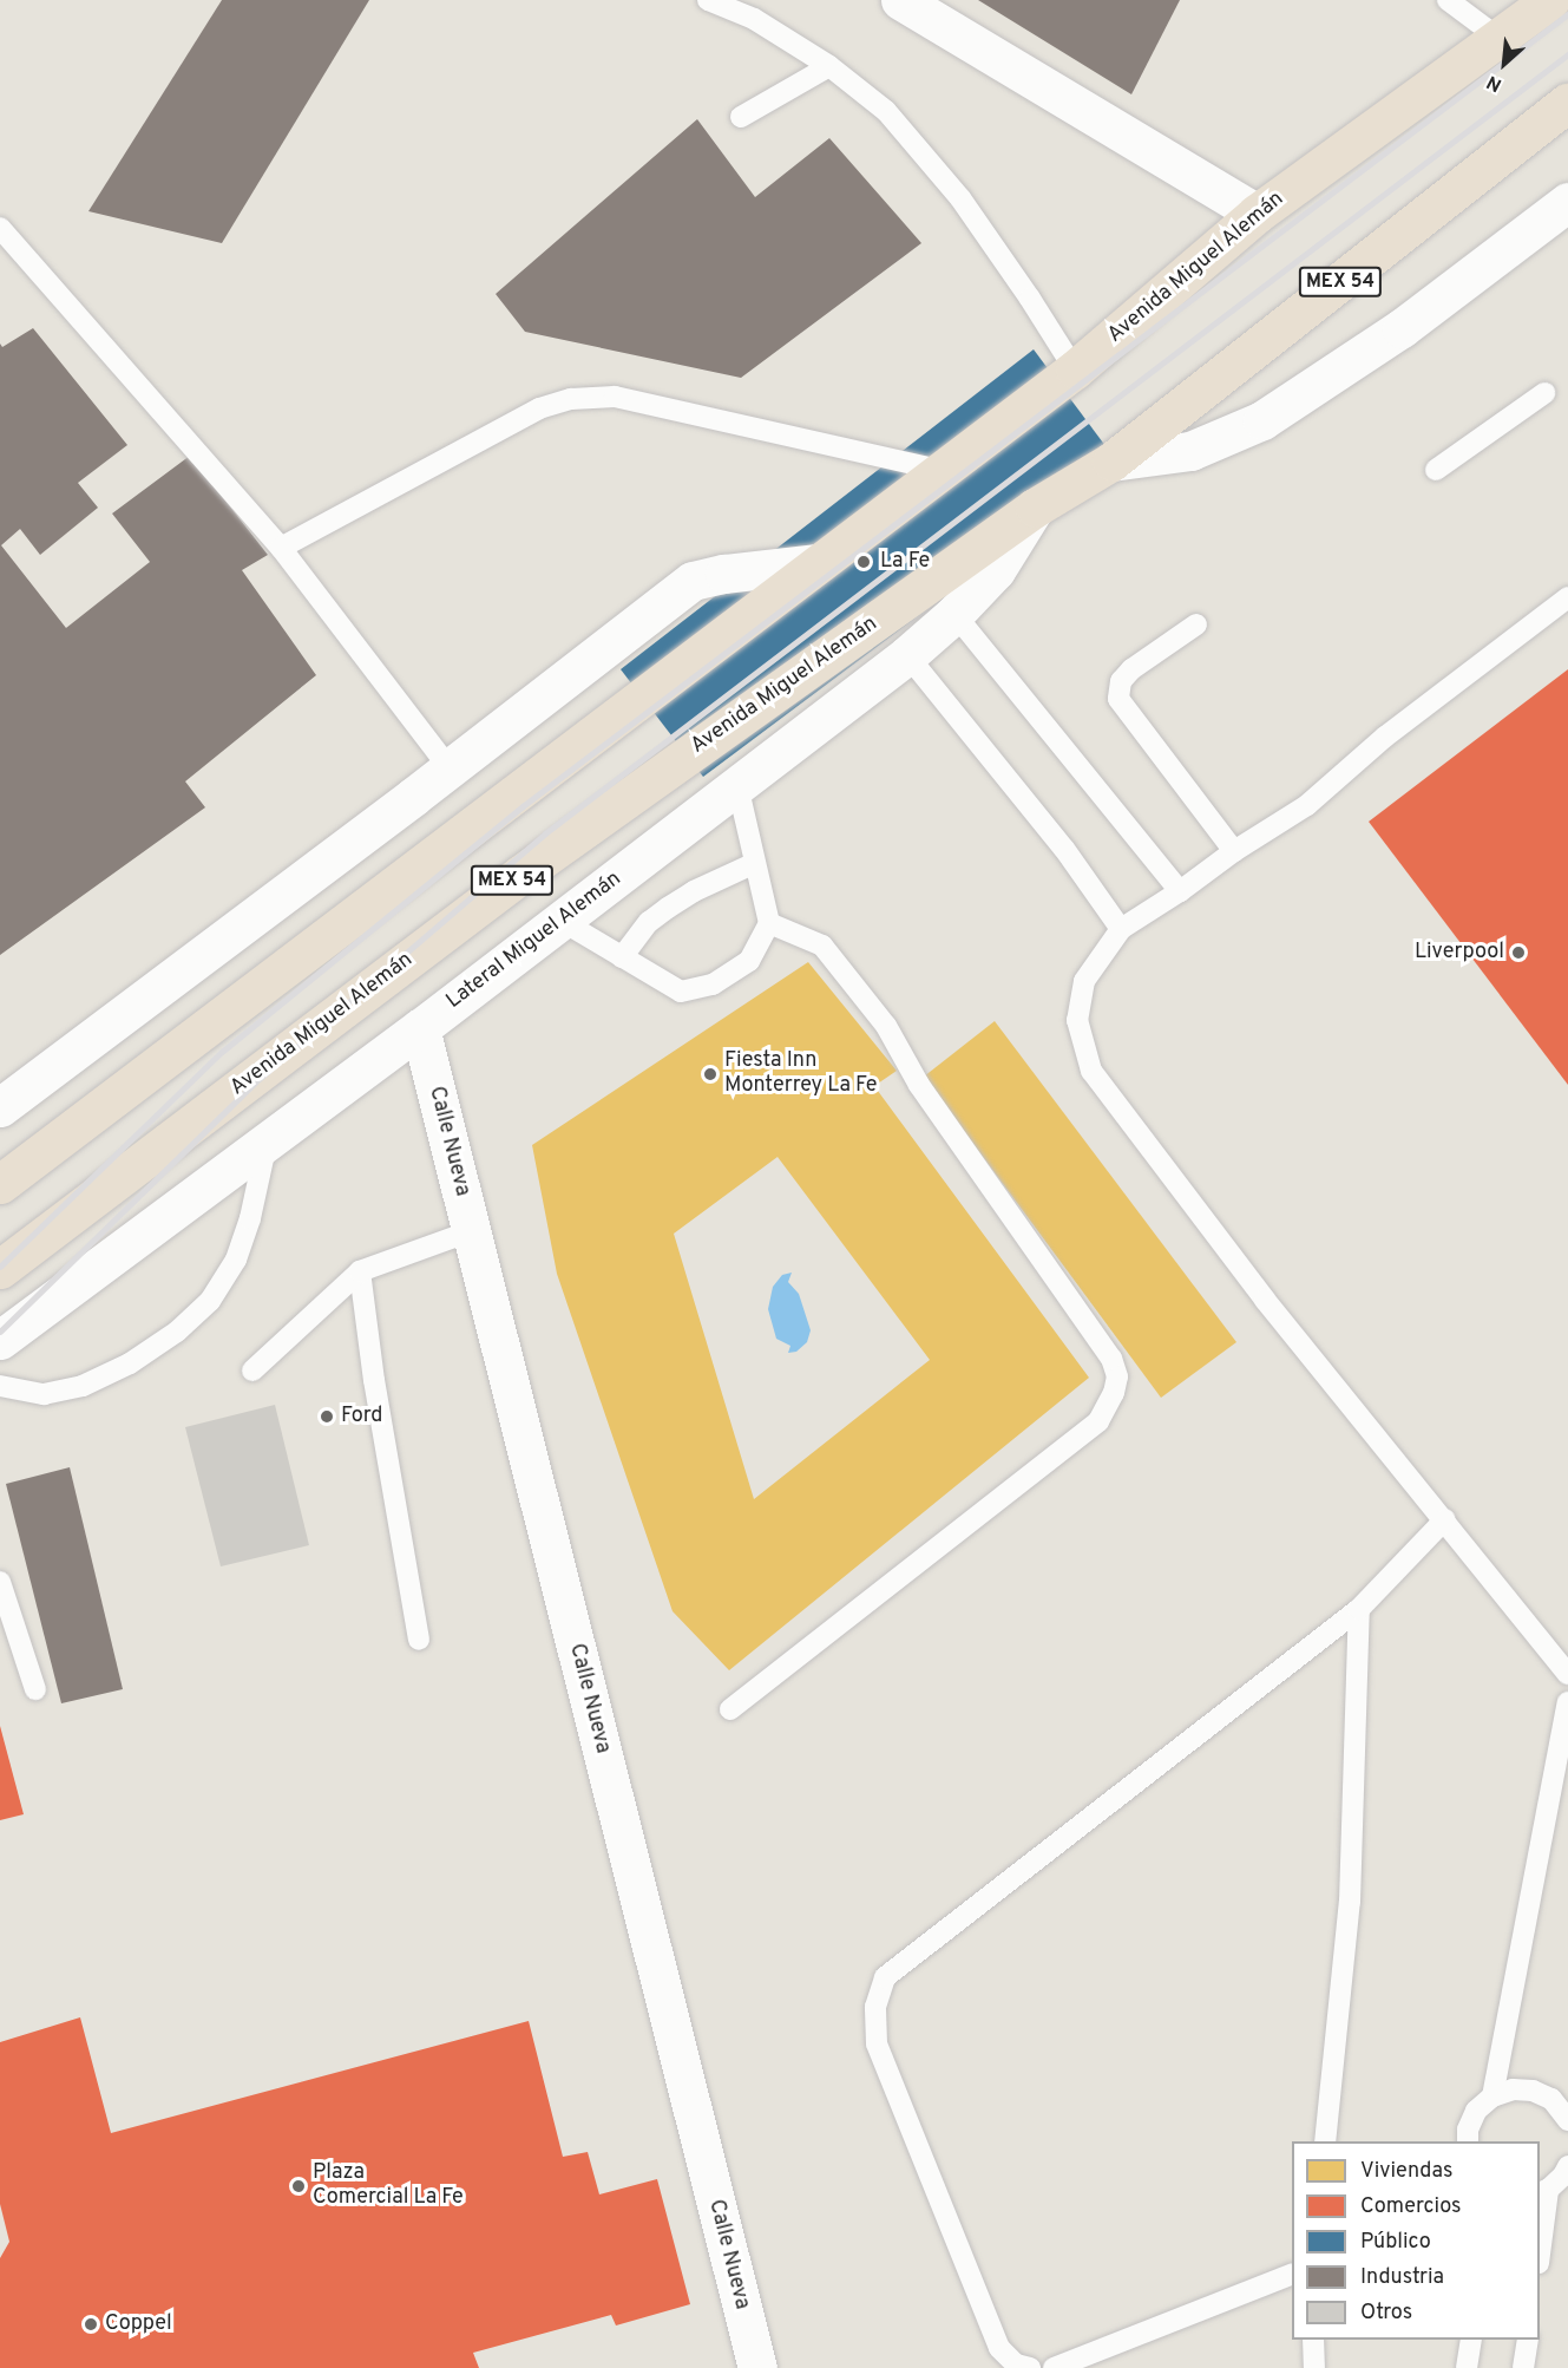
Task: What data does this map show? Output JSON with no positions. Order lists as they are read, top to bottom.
{
  "streets": {
    "highway": ["Avenida Miguel Alemán", "MEX 54"],
    "street": ["Lateral Miguel Alemán", "Calle Nueva"]
  },
  "crossings": [
    ["Avenida Miguel Alemán", "Lateral Miguel Alemán"],
    ["Lateral Miguel Alemán", "Calle Nueva"]
  ],
  "places": [
    "La Fe",
    "Liverpool",
    "Fiesta Inn Monterrey La Fe",
    "Ford",
    "Plaza Comercial La Fe",
    "Coppel"
  ],
  "legend": [
    "Viviendas",
    "Comercios",
    "Público",
    "Industria",
    "Otros"
  ],
  "north": "bottom left"
}
